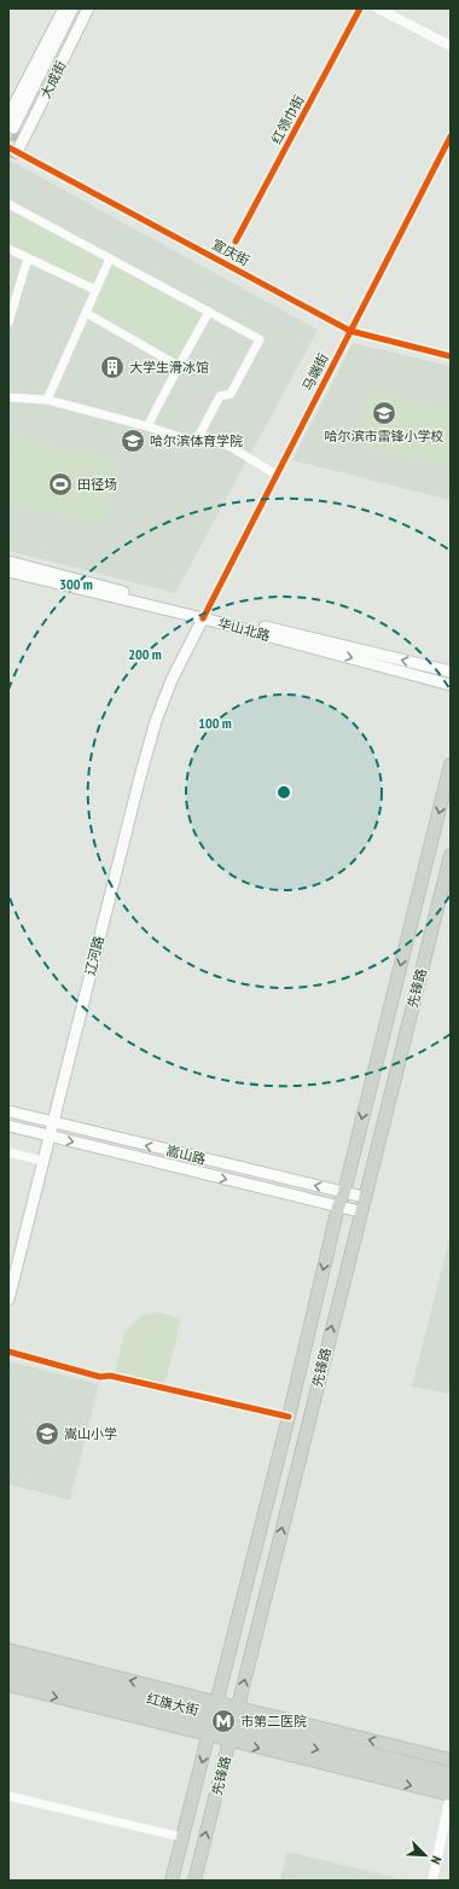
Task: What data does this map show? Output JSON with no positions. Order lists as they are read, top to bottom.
{
  "streets": {
    "main road": [
      "大成街",
      "华山北路",
      "辽河路",
      "先锋路",
      "嵩山路",
      "红旗大街"
    ],
    "street": ["红领巾街", "宣庆街", "马端街"]
  },
  "crossings": [
    ["大成街", "宣庆街"],
    ["宣庆街", "马端街"],
    ["马端街", "华山北路"],
    ["马端街", "辽河路"],
    ["华山北路", "辽河路"],
    ["辽河路", "嵩山路"],
    ["先锋路", "嵩山路"],
    ["先锋路", "红旗大街"]
  ],
  "places": {
    "building": ["大学生滑冰馆"],
    "school or university": ["哈尔滨市雷锋小学校", "哈尔滨体育学院", "嵩山小学"],
    "sports": ["田径场"],
    "metro station": ["市第二医院"]
  },
  "north": "bottom right",
  "rings": ["300 m", "200 m", "100 m"]
}
